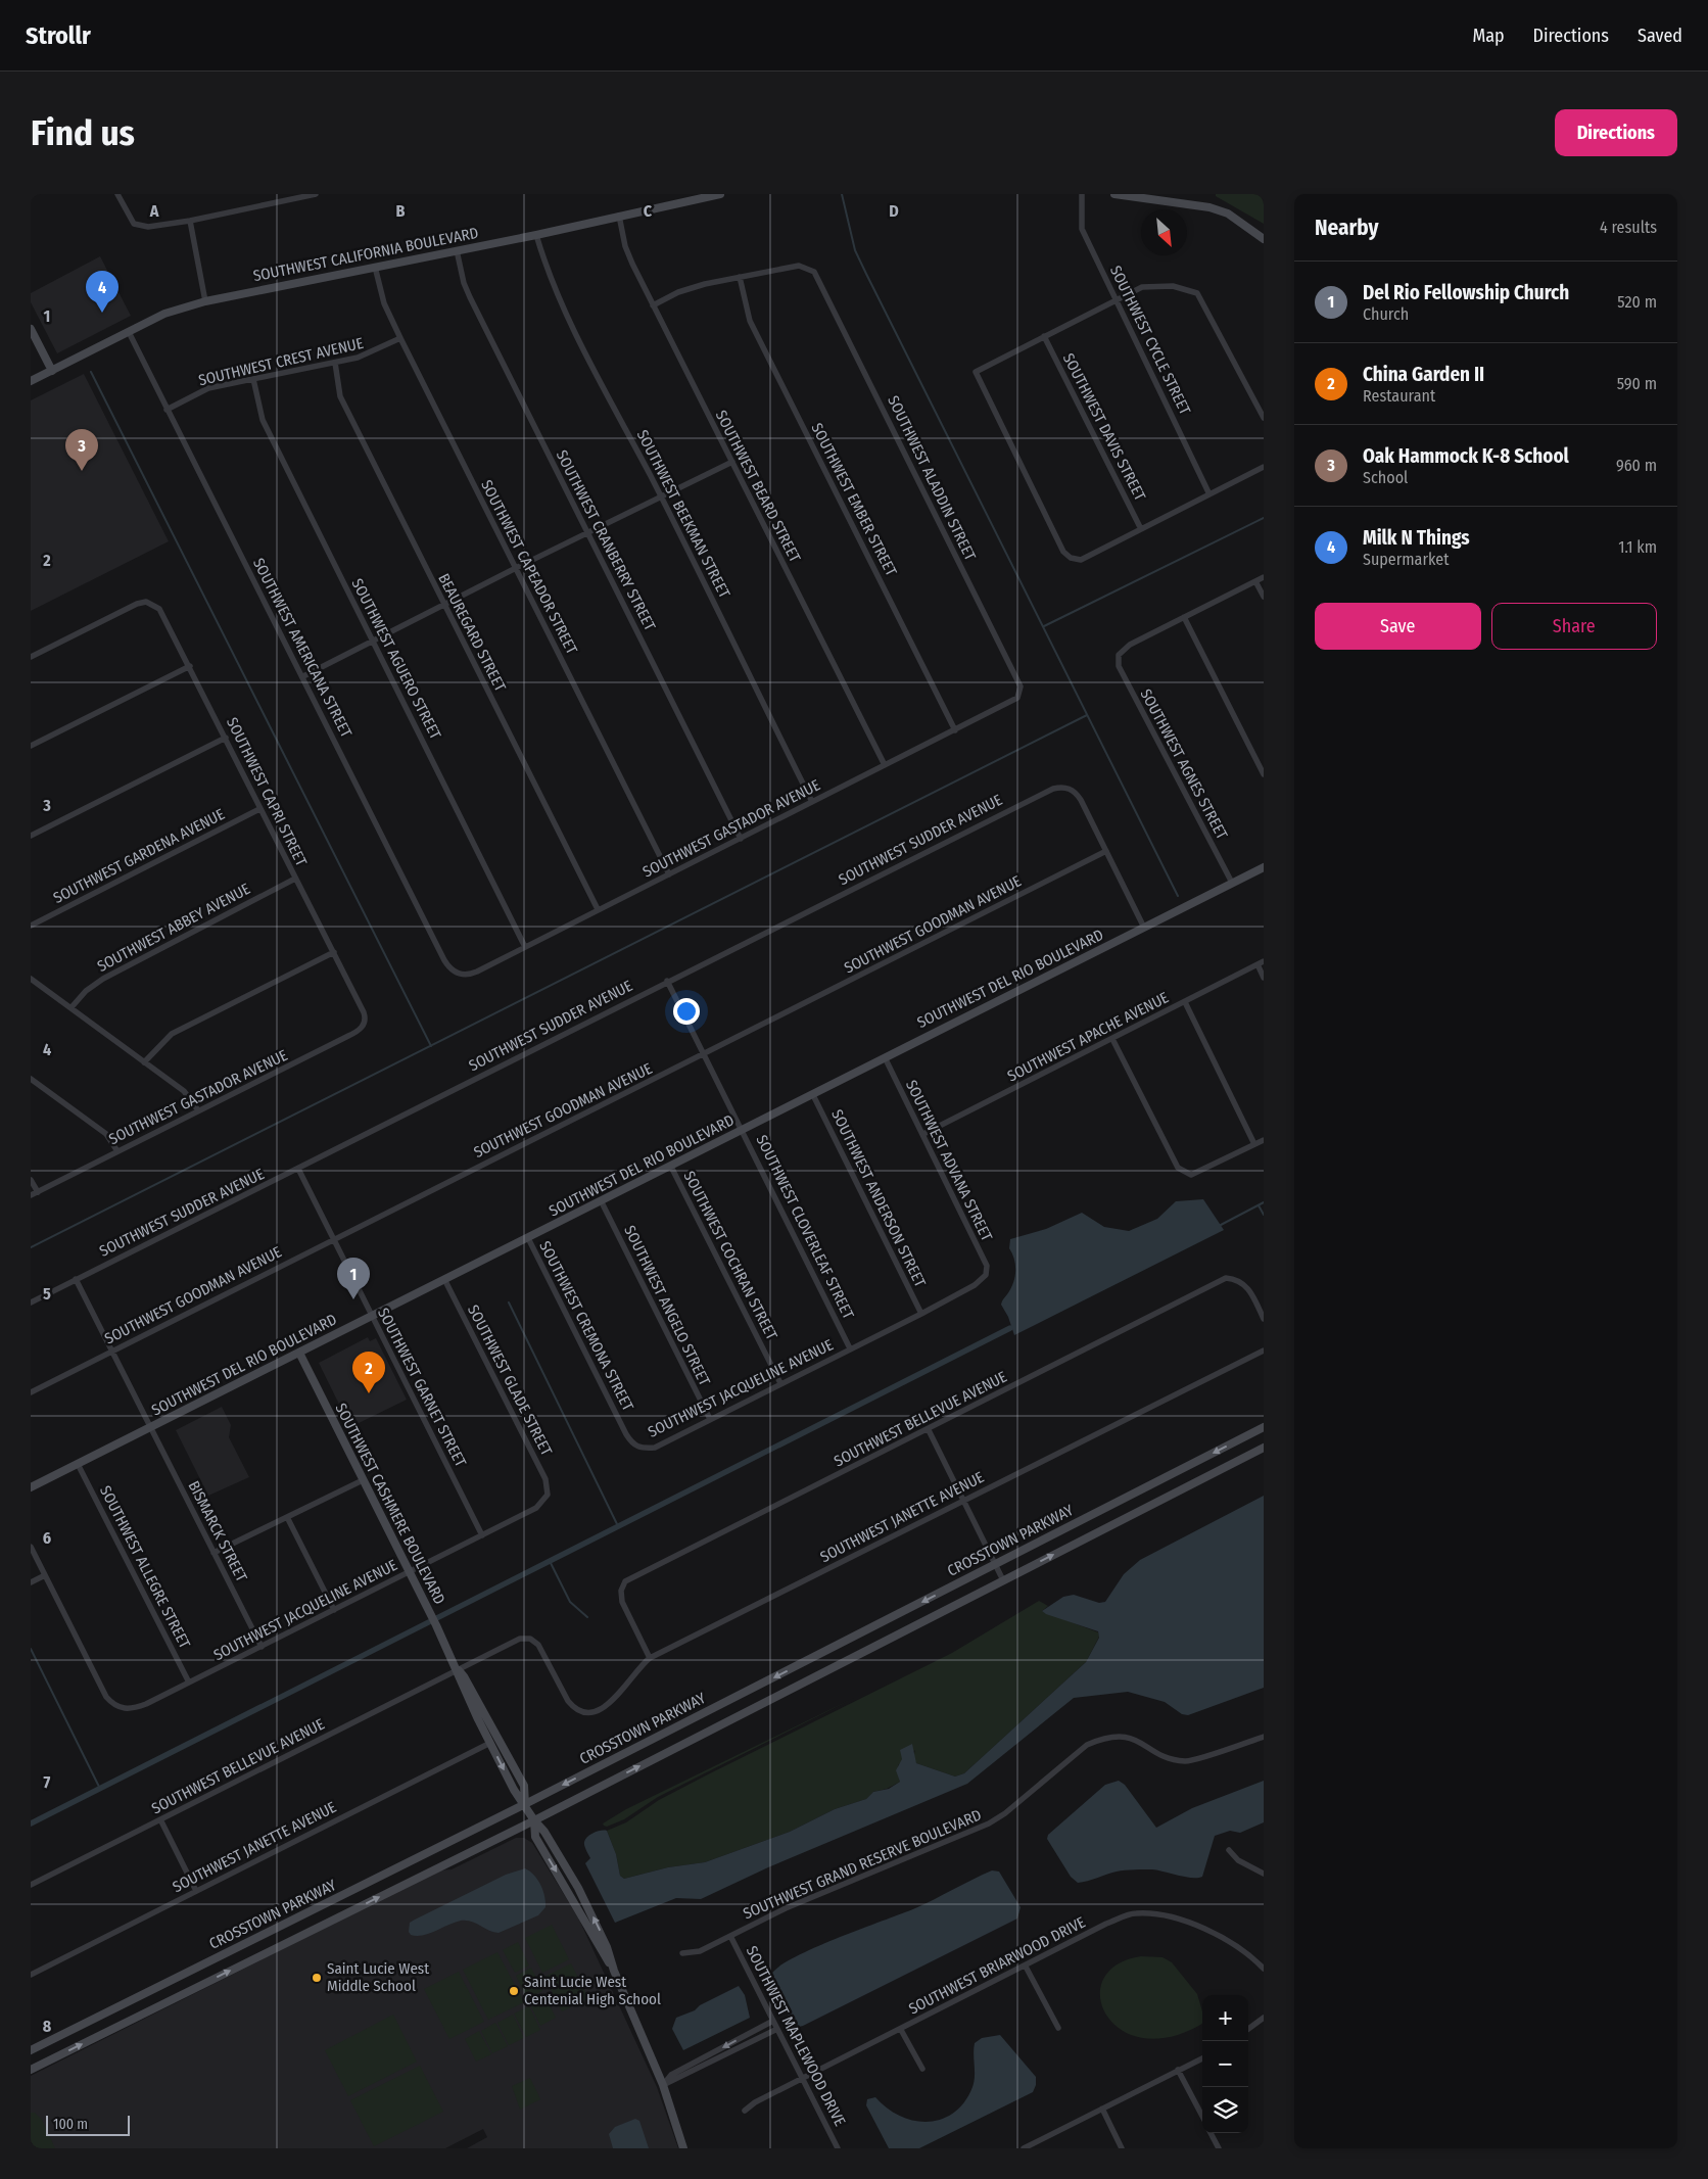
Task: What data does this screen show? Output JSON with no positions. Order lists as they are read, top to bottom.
{
  "streets": {
    "street": [
      "SOUTHWEST CALIFORNIA BOULEVARD",
      "SOUTHWEST CYCLE STREET",
      "SOUTHWEST CREST AVENUE",
      "SOUTHWEST DAVIS STREET",
      "SOUTHWEST ALADDIN STREET",
      "SOUTHWEST BEARD STREET",
      "SOUTHWEST EMBER STREET",
      "SOUTHWEST BEEKMAN STREET",
      "SOUTHWEST CRANBERRY STREET",
      "SOUTHWEST CAPEADOR STREET",
      "BEAUREGARD STREET",
      "SOUTHWEST AMERICANA STREET",
      "SOUTHWEST AGUERO STREET",
      "SOUTHWEST AGNES STREET",
      "SOUTHWEST CAPRI STREET",
      "SOUTHWEST GASTADOR AVENUE",
      "SOUTHWEST SUDDER AVENUE",
      "SOUTHWEST GARDENA AVENUE",
      "SOUTHWEST GOODMAN AVENUE",
      "SOUTHWEST ABBEY AVENUE",
      "SOUTHWEST DEL RIO BOULEVARD",
      "SOUTHWEST APACHE AVENUE",
      "SOUTHWEST ADVANA STREET",
      "SOUTHWEST ANDERSON STREET",
      "SOUTHWEST CLOVERLEAF STREET",
      "SOUTHWEST COCHRAN STREET",
      "SOUTHWEST ANGELO STREET",
      "SOUTHWEST CREMONA STREET",
      "SOUTHWEST GLADE STREET",
      "SOUTHWEST GARNET STREET",
      "SOUTHWEST JACQUELINE AVENUE",
      "SOUTHWEST BELLEVUE AVENUE",
      "SOUTHWEST CASHMERE BOULEVARD",
      "SOUTHWEST JANETTE AVENUE",
      "BISMARCK STREET",
      "CROSSTOWN PARKWAY",
      "SOUTHWEST ALLEGRE STREET",
      "SOUTHWEST GRAND RESERVE BOULEVARD",
      "SOUTHWEST BRIARWOOD DRIVE",
      "SOUTHWEST MAPLEWOOD DRIVE"
    ]
  },
  "crossings": [
    ["SOUTHWEST CALIFORNIA BOULEVARD", "SOUTHWEST BEARD STREET"],
    ["SOUTHWEST CALIFORNIA BOULEVARD", "SOUTHWEST BEEKMAN STREET"],
    ["SOUTHWEST CALIFORNIA BOULEVARD", "SOUTHWEST CRANBERRY STREET"],
    ["SOUTHWEST CALIFORNIA BOULEVARD", "SOUTHWEST CAPEADOR STREET"],
    ["SOUTHWEST CALIFORNIA BOULEVARD", "SOUTHWEST AMERICANA STREET"],
    ["SOUTHWEST CREST AVENUE", "SOUTHWEST CAPEADOR STREET"],
    ["SOUTHWEST CREST AVENUE", "BEAUREGARD STREET"],
    ["SOUTHWEST CREST AVENUE", "SOUTHWEST AMERICANA STREET"],
    ["SOUTHWEST CREST AVENUE", "SOUTHWEST AGUERO STREET"],
    ["SOUTHWEST ALADDIN STREET", "SOUTHWEST EMBER STREET"],
    ["SOUTHWEST ALADDIN STREET", "SOUTHWEST GASTADOR AVENUE"],
    ["SOUTHWEST BEARD STREET", "SOUTHWEST GASTADOR AVENUE"],
    ["SOUTHWEST EMBER STREET", "SOUTHWEST GASTADOR AVENUE"],
    ["SOUTHWEST BEEKMAN STREET", "SOUTHWEST GASTADOR AVENUE"],
    ["SOUTHWEST CRANBERRY STREET", "SOUTHWEST GASTADOR AVENUE"],
    ["SOUTHWEST CAPEADOR STREET", "SOUTHWEST GASTADOR AVENUE"],
    ["BEAUREGARD STREET", "SOUTHWEST GASTADOR AVENUE"],
    ["SOUTHWEST AMERICANA STREET", "SOUTHWEST GASTADOR AVENUE"],
    ["SOUTHWEST AGUERO STREET", "SOUTHWEST GASTADOR AVENUE"],
    ["SOUTHWEST AGNES STREET", "SOUTHWEST DEL RIO BOULEVARD"],
    ["SOUTHWEST CAPRI STREET", "SOUTHWEST GASTADOR AVENUE"],
    ["SOUTHWEST CAPRI STREET", "SOUTHWEST GARDENA AVENUE"],
    ["SOUTHWEST CAPRI STREET", "SOUTHWEST ABBEY AVENUE"],
    ["SOUTHWEST SUDDER AVENUE", "SOUTHWEST GOODMAN AVENUE"],
    ["SOUTHWEST SUDDER AVENUE", "SOUTHWEST CLOVERLEAF STREET"],
    ["SOUTHWEST SUDDER AVENUE", "SOUTHWEST GARNET STREET"],
    ["SOUTHWEST SUDDER AVENUE", "BISMARCK STREET"],
    ["SOUTHWEST GOODMAN AVENUE", "SOUTHWEST CLOVERLEAF STREET"],
    ["SOUTHWEST GOODMAN AVENUE", "SOUTHWEST GARNET STREET"],
    ["SOUTHWEST GOODMAN AVENUE", "BISMARCK STREET"],
    ["SOUTHWEST DEL RIO BOULEVARD", "SOUTHWEST ADVANA STREET"],
    ["SOUTHWEST DEL RIO BOULEVARD", "SOUTHWEST ANDERSON STREET"],
    ["SOUTHWEST DEL RIO BOULEVARD", "SOUTHWEST CLOVERLEAF STREET"],
    ["SOUTHWEST DEL RIO BOULEVARD", "SOUTHWEST COCHRAN STREET"],
    ["SOUTHWEST DEL RIO BOULEVARD", "SOUTHWEST ANGELO STREET"],
    ["SOUTHWEST DEL RIO BOULEVARD", "SOUTHWEST CREMONA STREET"],
    ["SOUTHWEST DEL RIO BOULEVARD", "SOUTHWEST GLADE STREET"],
    ["SOUTHWEST DEL RIO BOULEVARD", "SOUTHWEST GARNET STREET"],
    ["SOUTHWEST DEL RIO BOULEVARD", "SOUTHWEST CASHMERE BOULEVARD"],
    ["SOUTHWEST DEL RIO BOULEVARD", "BISMARCK STREET"],
    ["SOUTHWEST DEL RIO BOULEVARD", "SOUTHWEST ALLEGRE STREET"],
    ["SOUTHWEST APACHE AVENUE", "SOUTHWEST ADVANA STREET"],
    ["SOUTHWEST ADVANA STREET", "SOUTHWEST JACQUELINE AVENUE"],
    ["SOUTHWEST ANDERSON STREET", "SOUTHWEST JACQUELINE AVENUE"],
    ["SOUTHWEST CLOVERLEAF STREET", "SOUTHWEST JACQUELINE AVENUE"],
    ["SOUTHWEST COCHRAN STREET", "SOUTHWEST JACQUELINE AVENUE"],
    ["SOUTHWEST ANGELO STREET", "SOUTHWEST JACQUELINE AVENUE"],
    ["SOUTHWEST CREMONA STREET", "SOUTHWEST JACQUELINE AVENUE"],
    ["SOUTHWEST GLADE STREET", "SOUTHWEST JACQUELINE AVENUE"],
    ["SOUTHWEST GARNET STREET", "SOUTHWEST JACQUELINE AVENUE"],
    ["SOUTHWEST JACQUELINE AVENUE", "SOUTHWEST CASHMERE BOULEVARD"],
    ["SOUTHWEST JACQUELINE AVENUE", "BISMARCK STREET"],
    ["SOUTHWEST JACQUELINE AVENUE", "SOUTHWEST ALLEGRE STREET"],
    ["SOUTHWEST BELLEVUE AVENUE", "SOUTHWEST CASHMERE BOULEVARD"],
    ["SOUTHWEST BELLEVUE AVENUE", "SOUTHWEST JANETTE AVENUE"],
    ["SOUTHWEST CASHMERE BOULEVARD", "SOUTHWEST JANETTE AVENUE"],
    ["SOUTHWEST CASHMERE BOULEVARD", "CROSSTOWN PARKWAY"],
    ["SOUTHWEST GRAND RESERVE BOULEVARD", "SOUTHWEST MAPLEWOOD DRIVE"],
    ["SOUTHWEST BRIARWOOD DRIVE", "SOUTHWEST MAPLEWOOD DRIVE"]
  ],
  "places": ["Saint Lucie West Middle School", "Saint Lucie West Centenial High School"],
  "scale_bar": "100 m",
  "north": "bottom right",
  "page": {
    "header": "Strollr",
    "nav": ["Map", "Directions", "Saved"],
    "buttons": [
      "Directions",
      ["Save", "Share"]
    ],
    "title": "Find us",
    "heading": ["Nearby", "4 results"],
    "list": [
      {
        "mark": "1",
        "name": "Del Rio Fellowship Church",
        "note": "Church",
        "value": "520 m"
      },
      {
        "mark": "2",
        "name": "China Garden II",
        "note": "Restaurant",
        "value": "590 m"
      },
      {
        "mark": "3",
        "name": "Oak Hammock K-8 School",
        "note": "School",
        "value": "960 m"
      },
      {
        "mark": "4",
        "name": "Milk N Things",
        "note": "Supermarket",
        "value": "1.1 km"
      }
    ],
    "pins": [
      "4",
      "3",
      "1",
      "2"
    ],
    "map_buttons": ["+", "−"],
    "scale": "100 m"
  },
  "grid": {
    "columns": [
      "A",
      "B",
      "C",
      "D"
    ],
    "rows": [
      "1",
      "2",
      "3",
      "4",
      "5",
      "6",
      "7",
      "8"
    ]
  }
}
